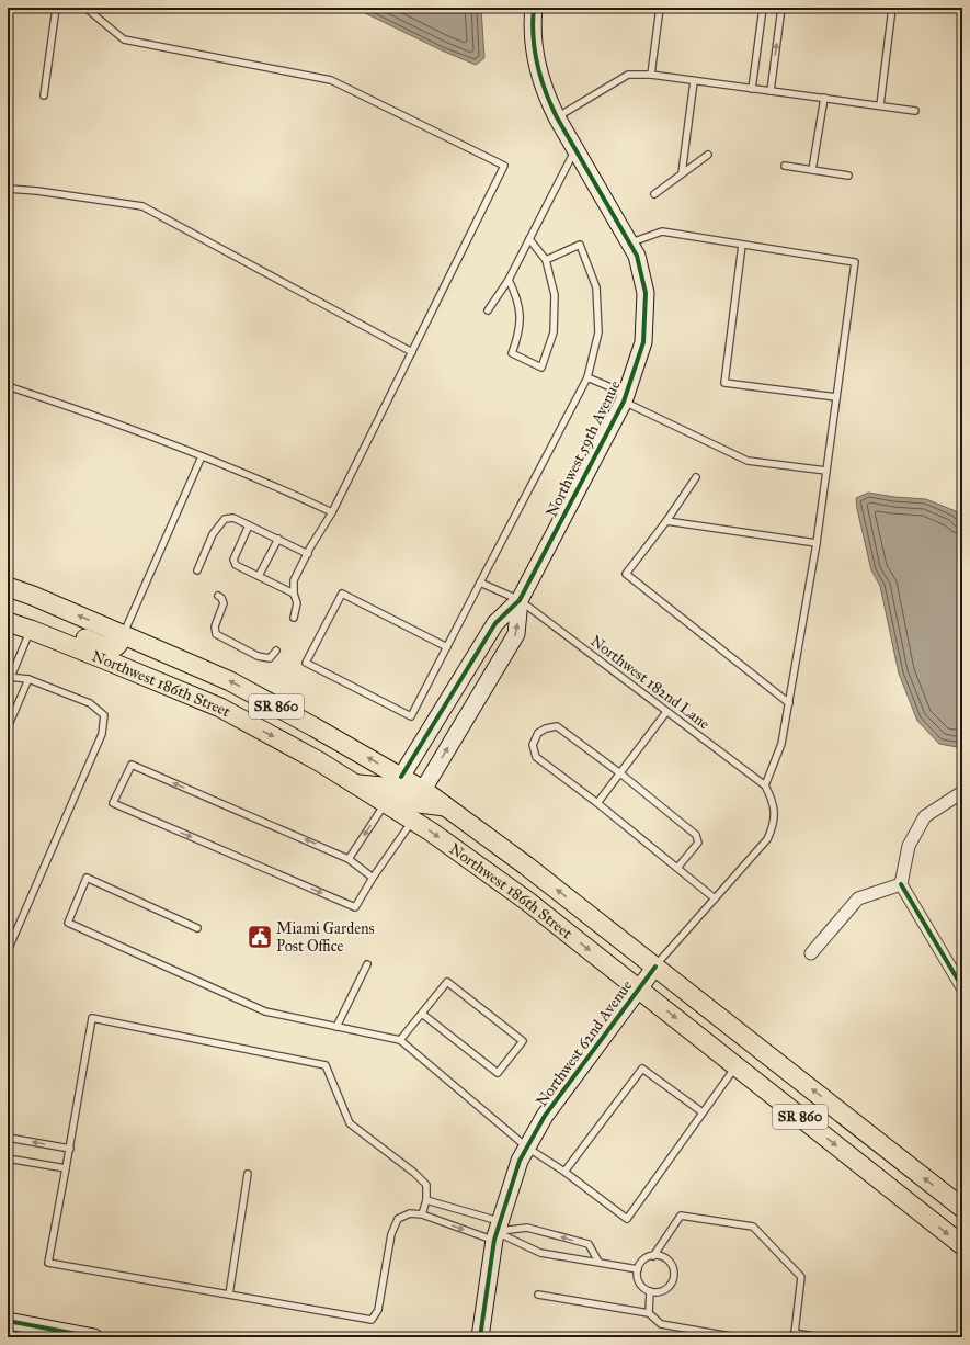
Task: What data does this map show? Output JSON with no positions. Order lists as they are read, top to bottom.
{
  "streets": {
    "main road": ["Northwest 186th Street", "SR 860"],
    "street": ["Northwest 59th Avenue", "Northwest 62nd Avenue"],
    "lane": ["Northwest 182nd Lane"]
  },
  "crossings": [
    ["Northwest 59th Avenue", "Northwest 182nd Lane"],
    ["Northwest 59th Avenue", "Northwest 186th Street"],
    ["Northwest 186th Street", "Northwest 62nd Avenue"]
  ],
  "places": {
    "public building": ["Miami Gardens Post Office"]
  }
}
